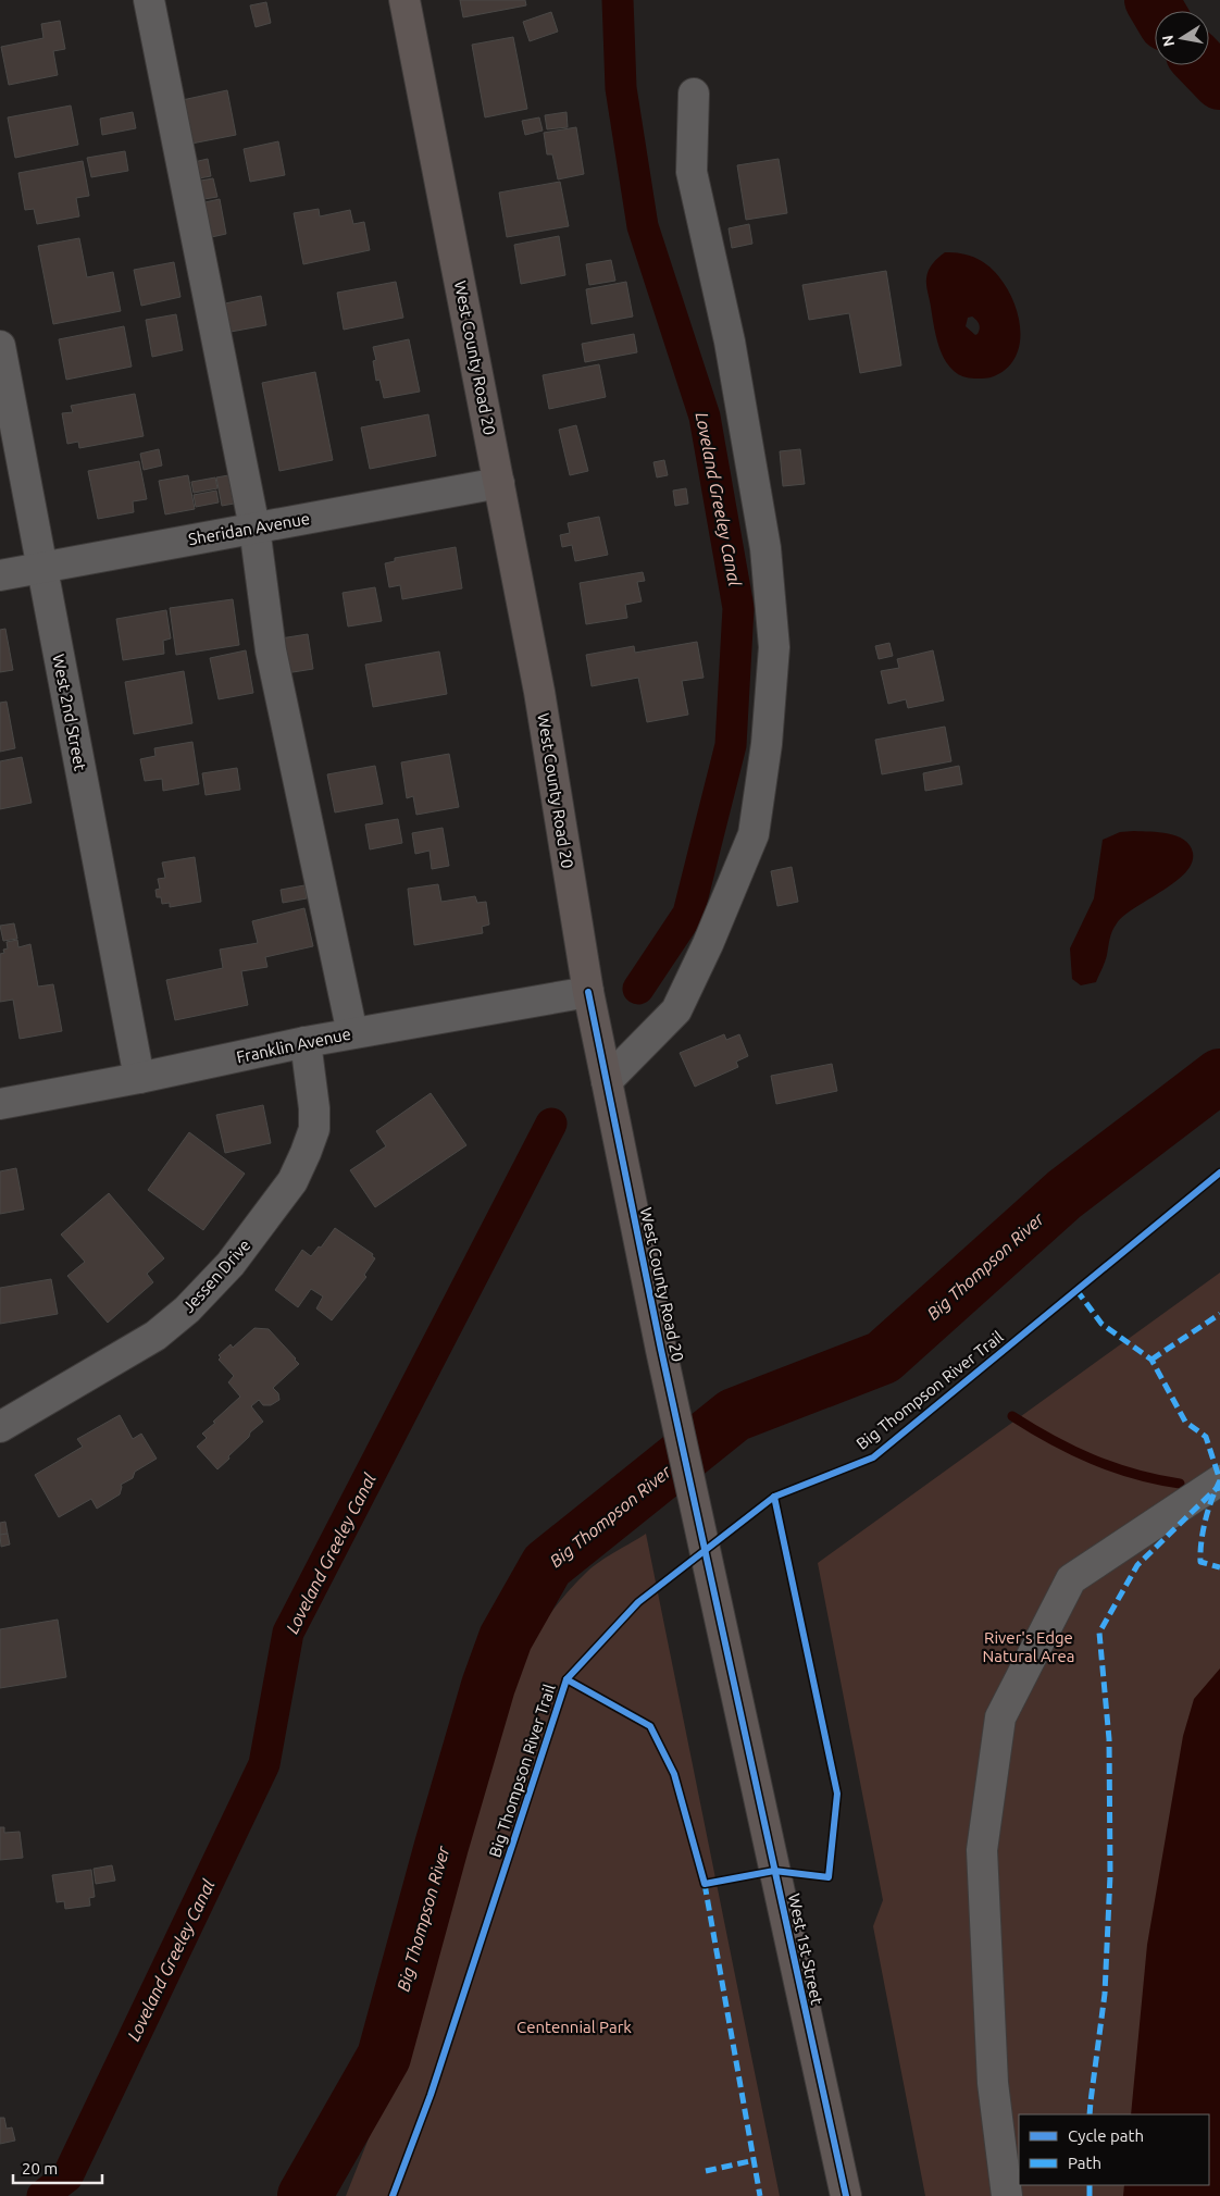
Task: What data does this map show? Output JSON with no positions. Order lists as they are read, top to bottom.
{
  "streets": {
    "main road": ["West County Road 20", "West 1st Street"],
    "street": [
      "Sheridan Avenue",
      "West 2nd Street",
      "Franklin Avenue",
      "Jessen Drive"
    ],
    "cycle path": ["Big Thompson River Trail"]
  },
  "crossings": [
    ["West County Road 20", "Sheridan Avenue"],
    ["West County Road 20", "Franklin Avenue"],
    ["West County Road 20", "West 1st Street"],
    ["Sheridan Avenue", "West 2nd Street"],
    ["West 2nd Street", "Franklin Avenue"],
    ["Franklin Avenue", "Jessen Drive"]
  ],
  "water": ["Loveland Greeley Canal", "Big Thompson River"],
  "parks": ["River's Edge Natural Area", "Centennial Park"],
  "legend": ["Cycle path", "Path"],
  "scale_bar": "20 m",
  "north": "left"
}
